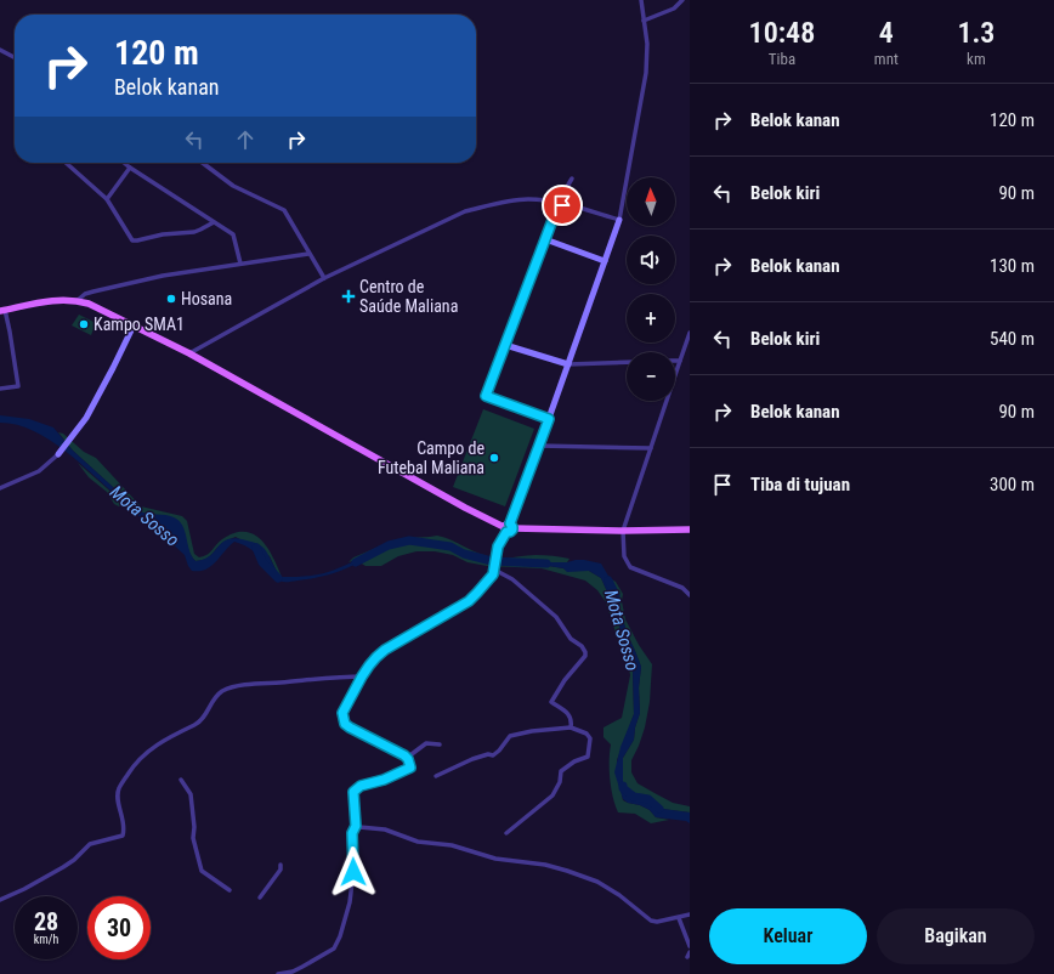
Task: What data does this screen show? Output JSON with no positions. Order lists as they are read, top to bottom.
{
  "water": ["Mota Sosso"],
  "places": {
    "health": ["Centro de Saúde Maliana"],
    "other": ["Hosana", "Kampo SMA1", "Campo de Futebal Maliana"]
  },
  "north": "top",
  "page": {
    "eta": [
      "10:48",
      "Tiba",
      "4",
      "mnt",
      "1.3",
      "km"
    ],
    "turn": ["120 m", "Belok kanan"],
    "list": [
      {
        "name": "Belok kanan",
        "value": "120 m"
      },
      {
        "name": "Belok kiri",
        "value": "90 m"
      },
      {
        "name": "Belok kanan",
        "value": "130 m"
      },
      {
        "name": "Belok kiri",
        "value": "540 m"
      },
      {
        "name": "Belok kanan",
        "value": "90 m"
      },
      {
        "name": "Tiba di tujuan",
        "value": "300 m"
      }
    ],
    "map_buttons": ["+", "−"],
    "speed": "28 km/h",
    "limit": "30",
    "buttons": ["Keluar", "Bagikan"]
  }
}
